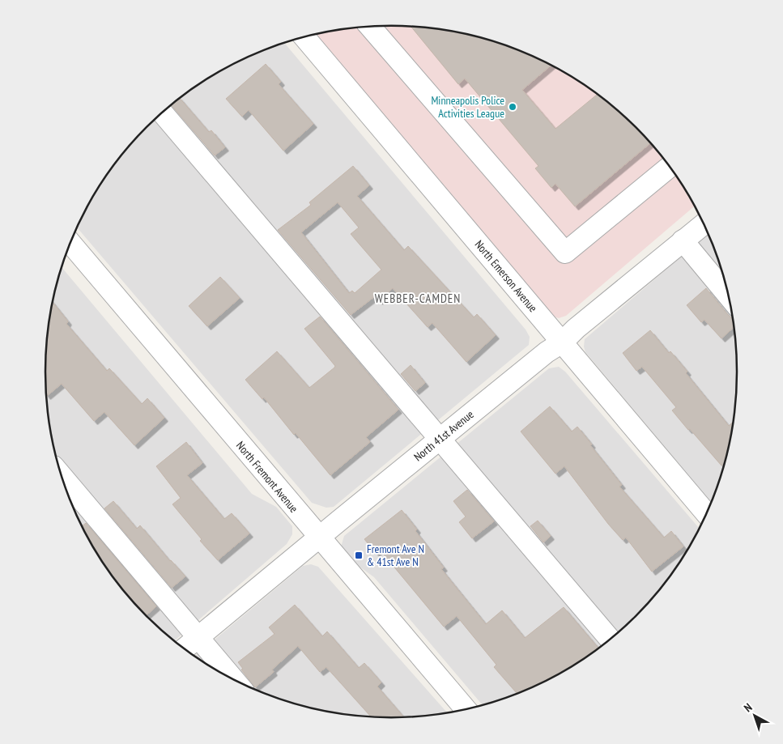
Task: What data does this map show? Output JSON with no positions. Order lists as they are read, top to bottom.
{
  "streets": {
    "street": ["North Emerson Avenue", "North 41st Avenue", "North Fremont Avenue"]
  },
  "crossings": [
    ["North Emerson Avenue", "North 41st Avenue"],
    ["North 41st Avenue", "North Fremont Avenue"]
  ],
  "districts": ["WEBBER-CAMDEN"],
  "places": {
    "other": ["Minneapolis Police Activities League"],
    "transit": ["Fremont Ave N & 41st Ave N"]
  },
  "north": "top left"
}
